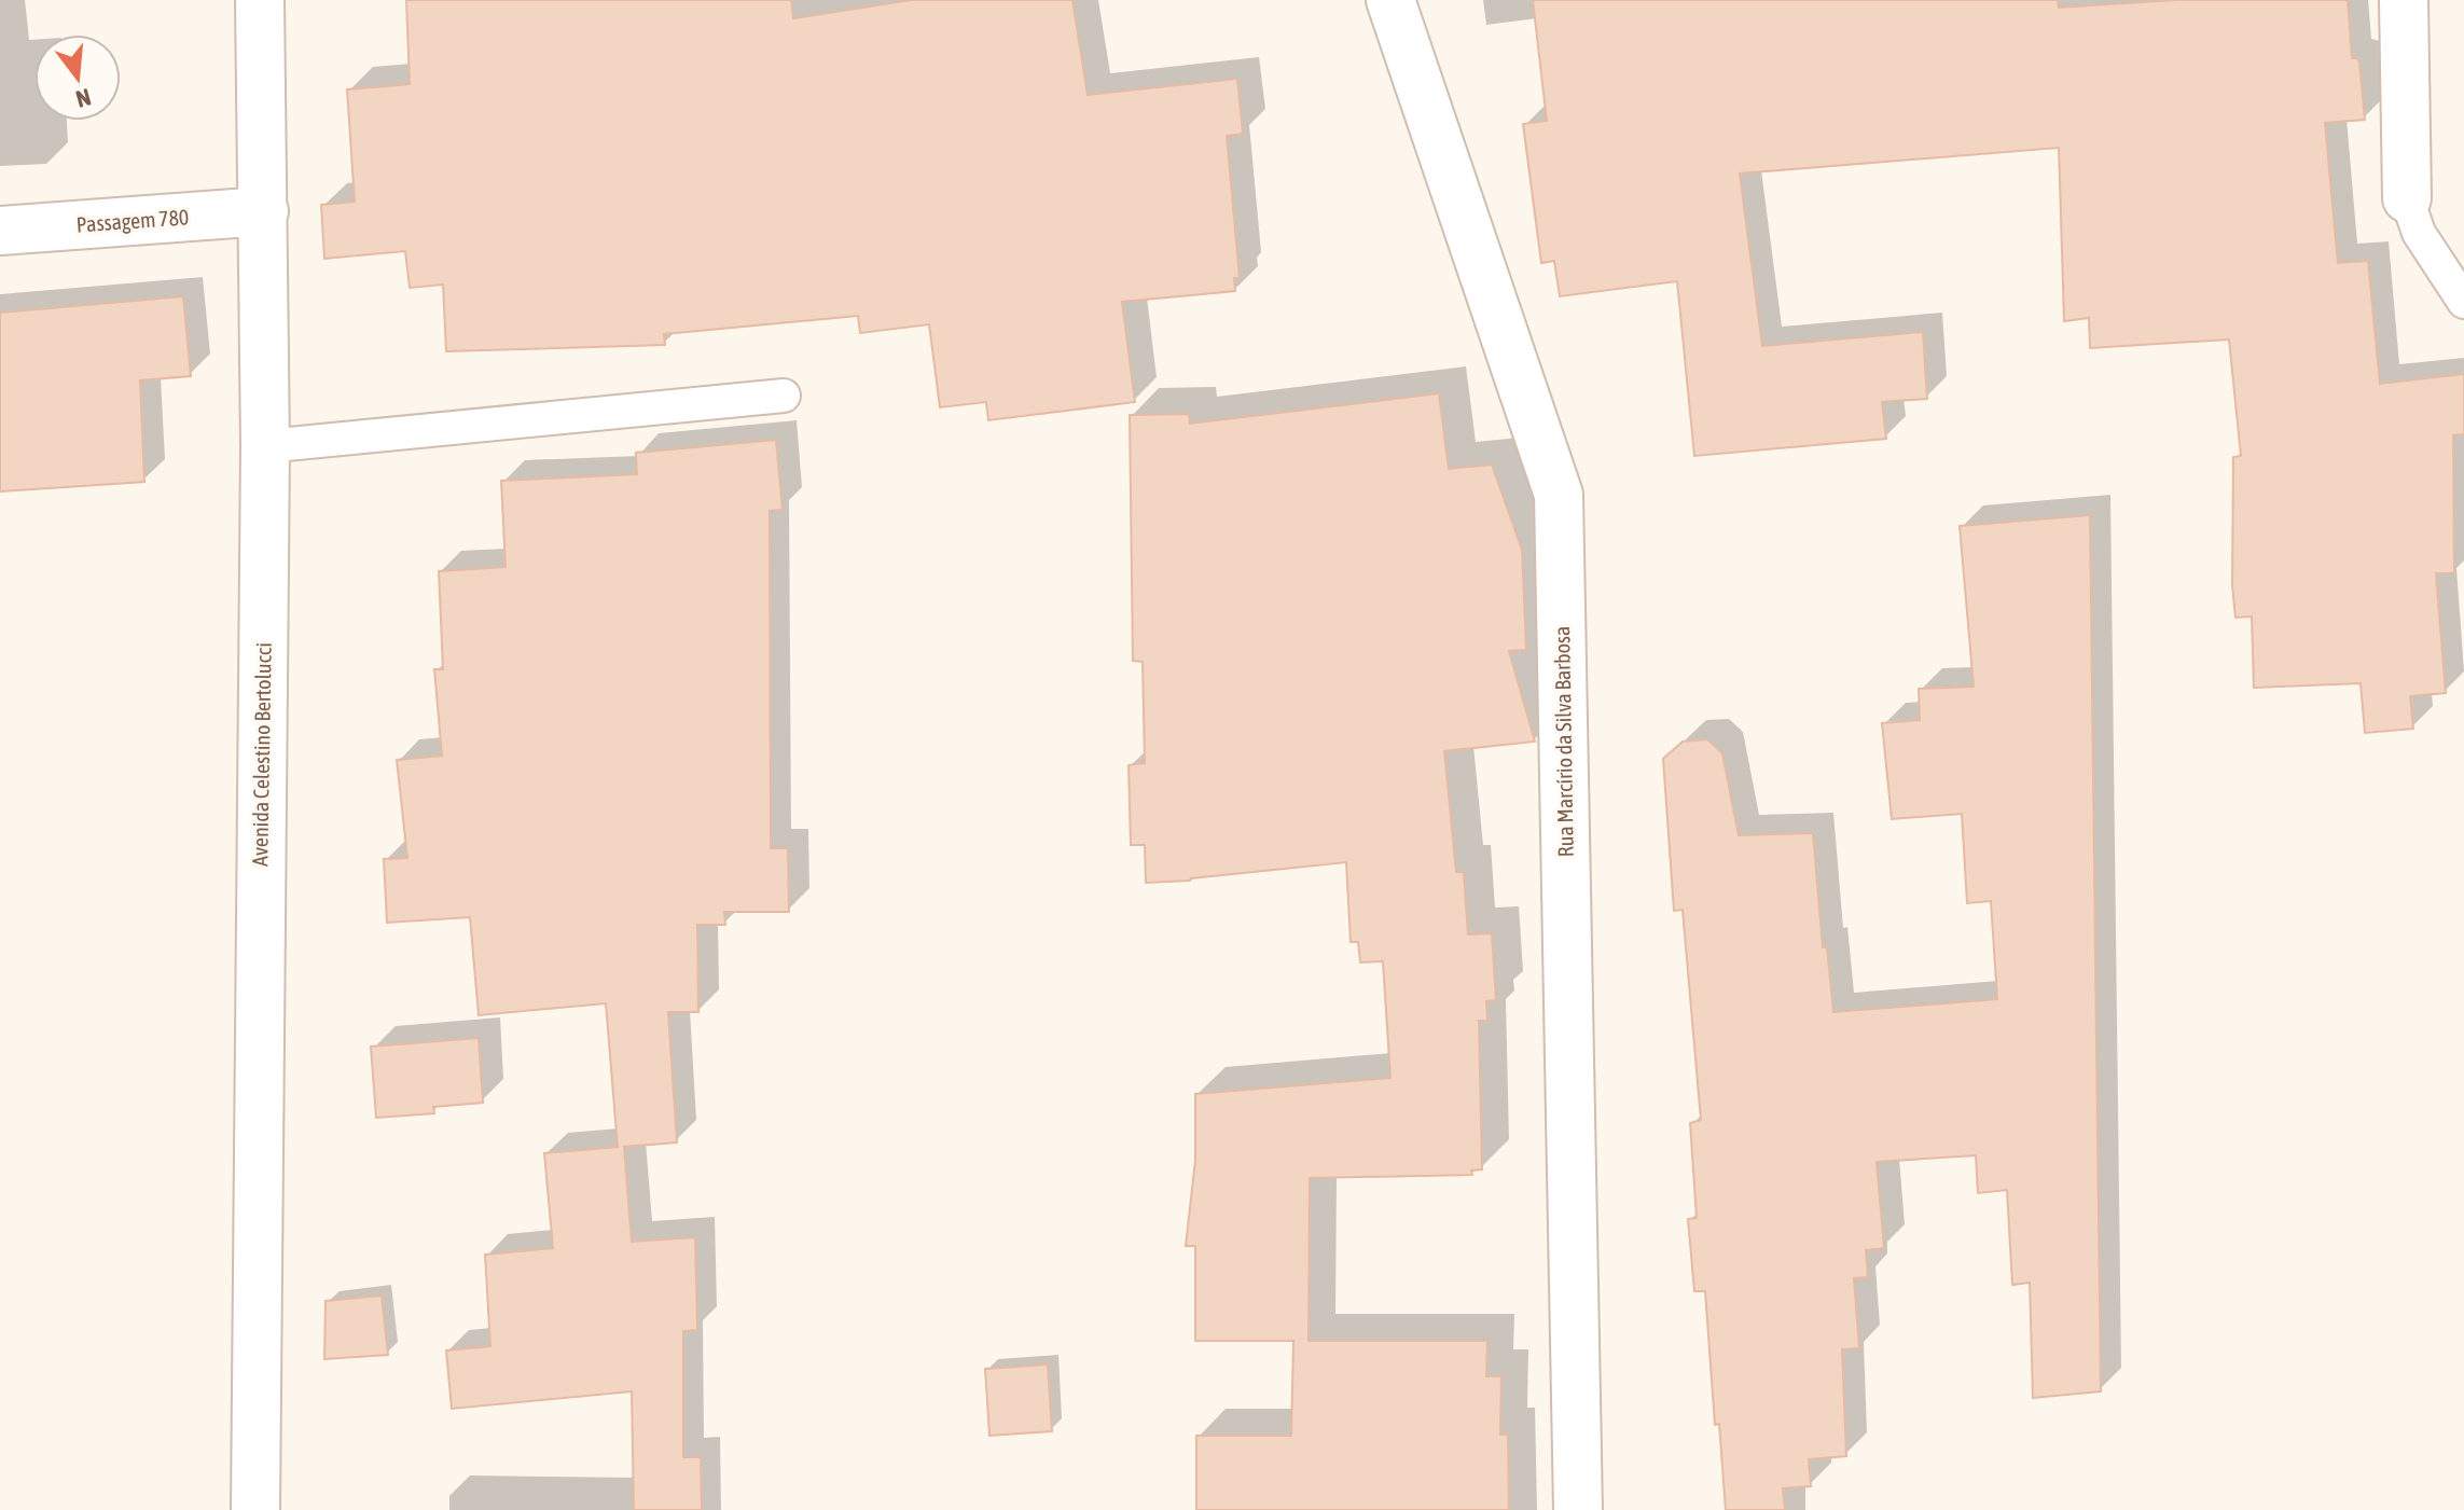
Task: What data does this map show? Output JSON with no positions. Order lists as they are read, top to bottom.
{
  "streets": {
    "street": ["Passagem 780", "Rua Marcírio da Silva Barbosa", "Avenida Celestino Bertolucci"]
  },
  "crossings": [
    ["Passagem 780", "Avenida Celestino Bertolucci"]
  ],
  "north": "bottom"
}
